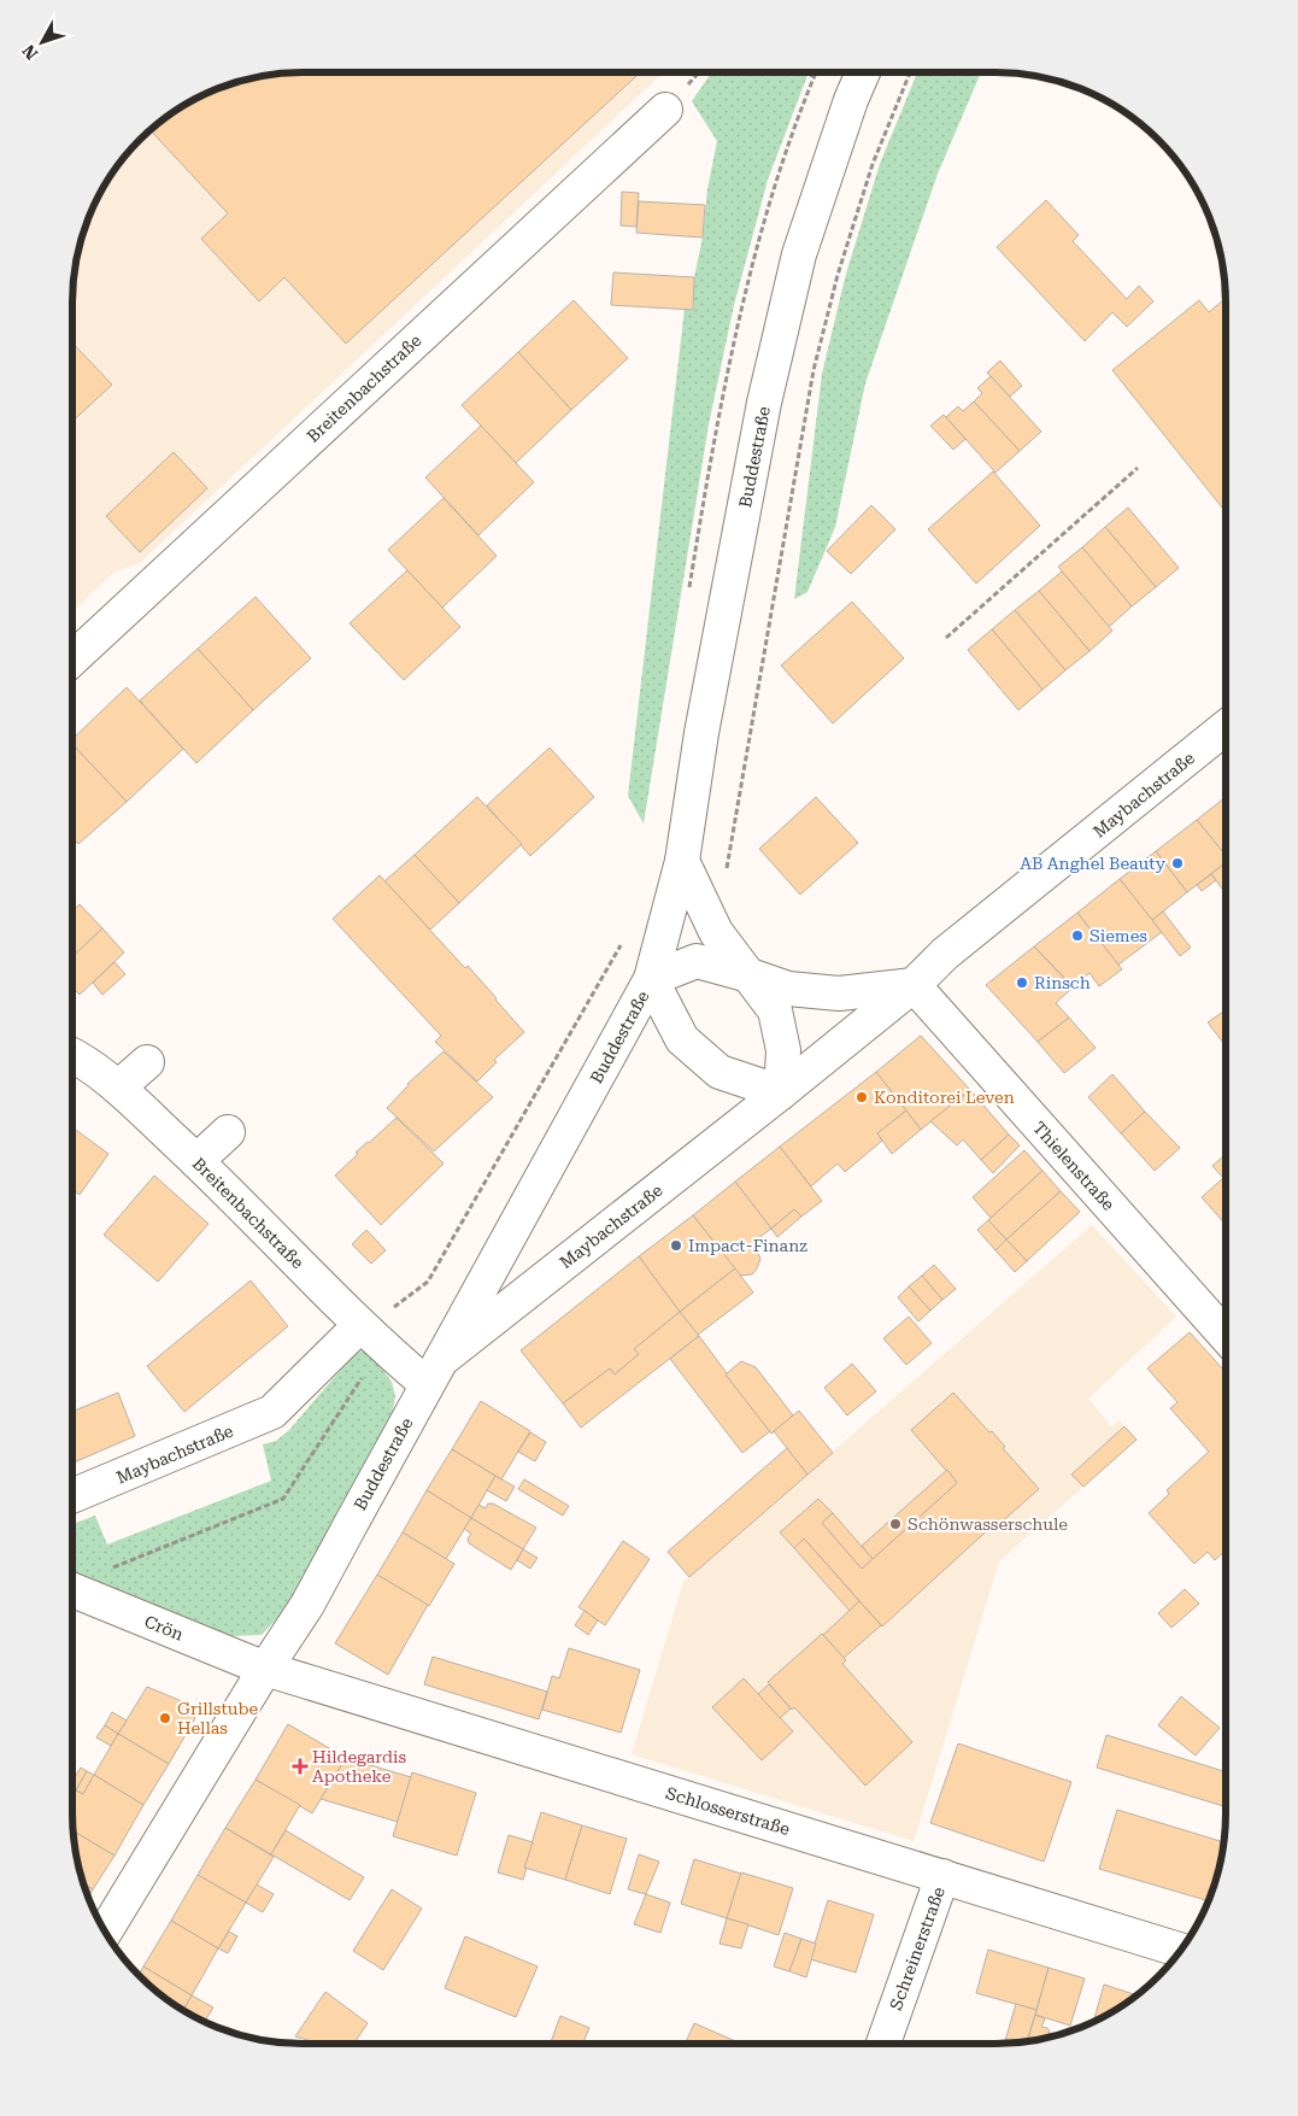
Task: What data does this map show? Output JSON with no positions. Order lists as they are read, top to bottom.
{
  "streets": {
    "street": [
      "Breitenbachstraße",
      "Buddestraße",
      "Maybachstraße",
      "Thielenstraße",
      "Crön",
      "Schlosserstraße",
      "Schreinerstraße"
    ]
  },
  "crossings": [
    ["Breitenbachstraße", "Buddestraße"],
    ["Breitenbachstraße", "Maybachstraße"],
    ["Buddestraße", "Maybachstraße"],
    ["Buddestraße", "Crön"],
    ["Buddestraße", "Schlosserstraße"],
    ["Maybachstraße", "Thielenstraße"],
    ["Crön", "Schlosserstraße"],
    ["Schlosserstraße", "Schreinerstraße"]
  ],
  "places": {
    "other": [
      "AB Anghel Beauty",
      "Siemes",
      "Rinsch",
      "Konditorei Leven",
      "Impact-Finanz",
      "Schönwasserschule",
      "Grillstube Hellas"
    ],
    "health": ["Hildegardis Apotheke"]
  },
  "north": "bottom left"
}
